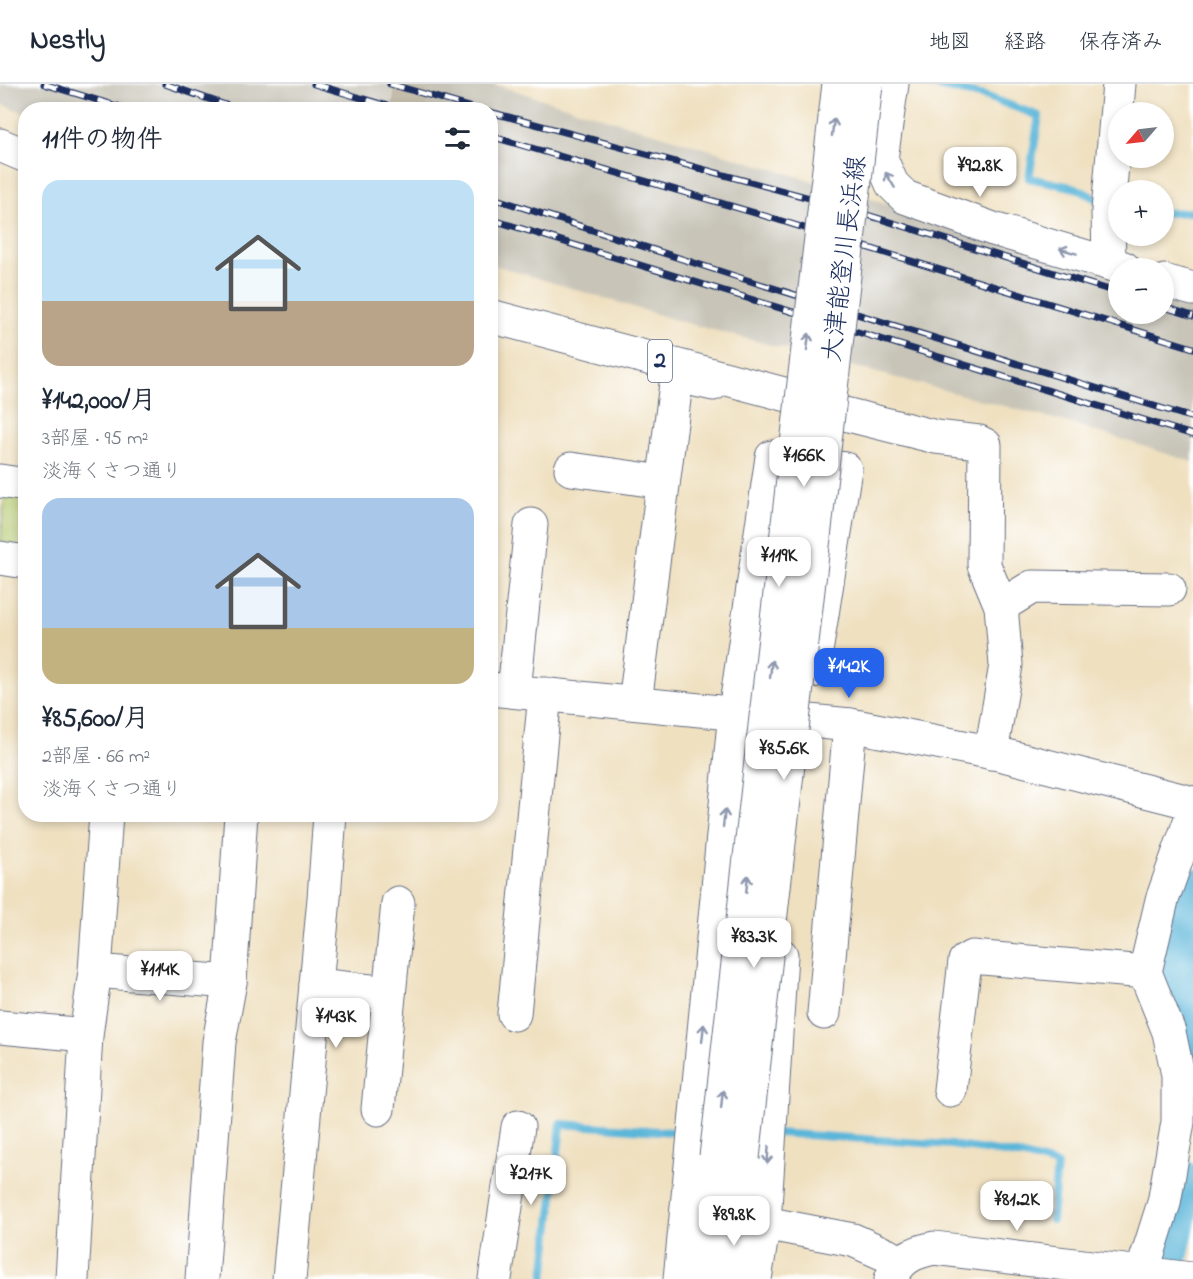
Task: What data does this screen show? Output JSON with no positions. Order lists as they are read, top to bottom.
{
  "streets": {
    "street": ["大津能登川長浜線", "2"]
  },
  "crossings": [
    ["大津能登川長浜線", "2"]
  ],
  "north": "bottom left",
  "page": {
    "header": "Nestly",
    "nav": ["地図", "経路", "保存済み"],
    "map_buttons": ["+", "−"],
    "heading": "11件の物件",
    "price": [
      "¥92.8K",
      "¥166K",
      "¥119K",
      "¥142K",
      "¥85.6K",
      "¥83.3K",
      "¥114K",
      "¥143K",
      "¥217K",
      "¥81.2K",
      "¥89.8K"
    ],
    "list": [
      {
        "name": "¥142,000/月",
        "note": "3部屋 · 95 m² · 淡海くさつ通り"
      },
      {
        "name": "¥85,600/月",
        "note": "2部屋 · 66 m² · 淡海くさつ通り"
      }
    ]
  }
}
